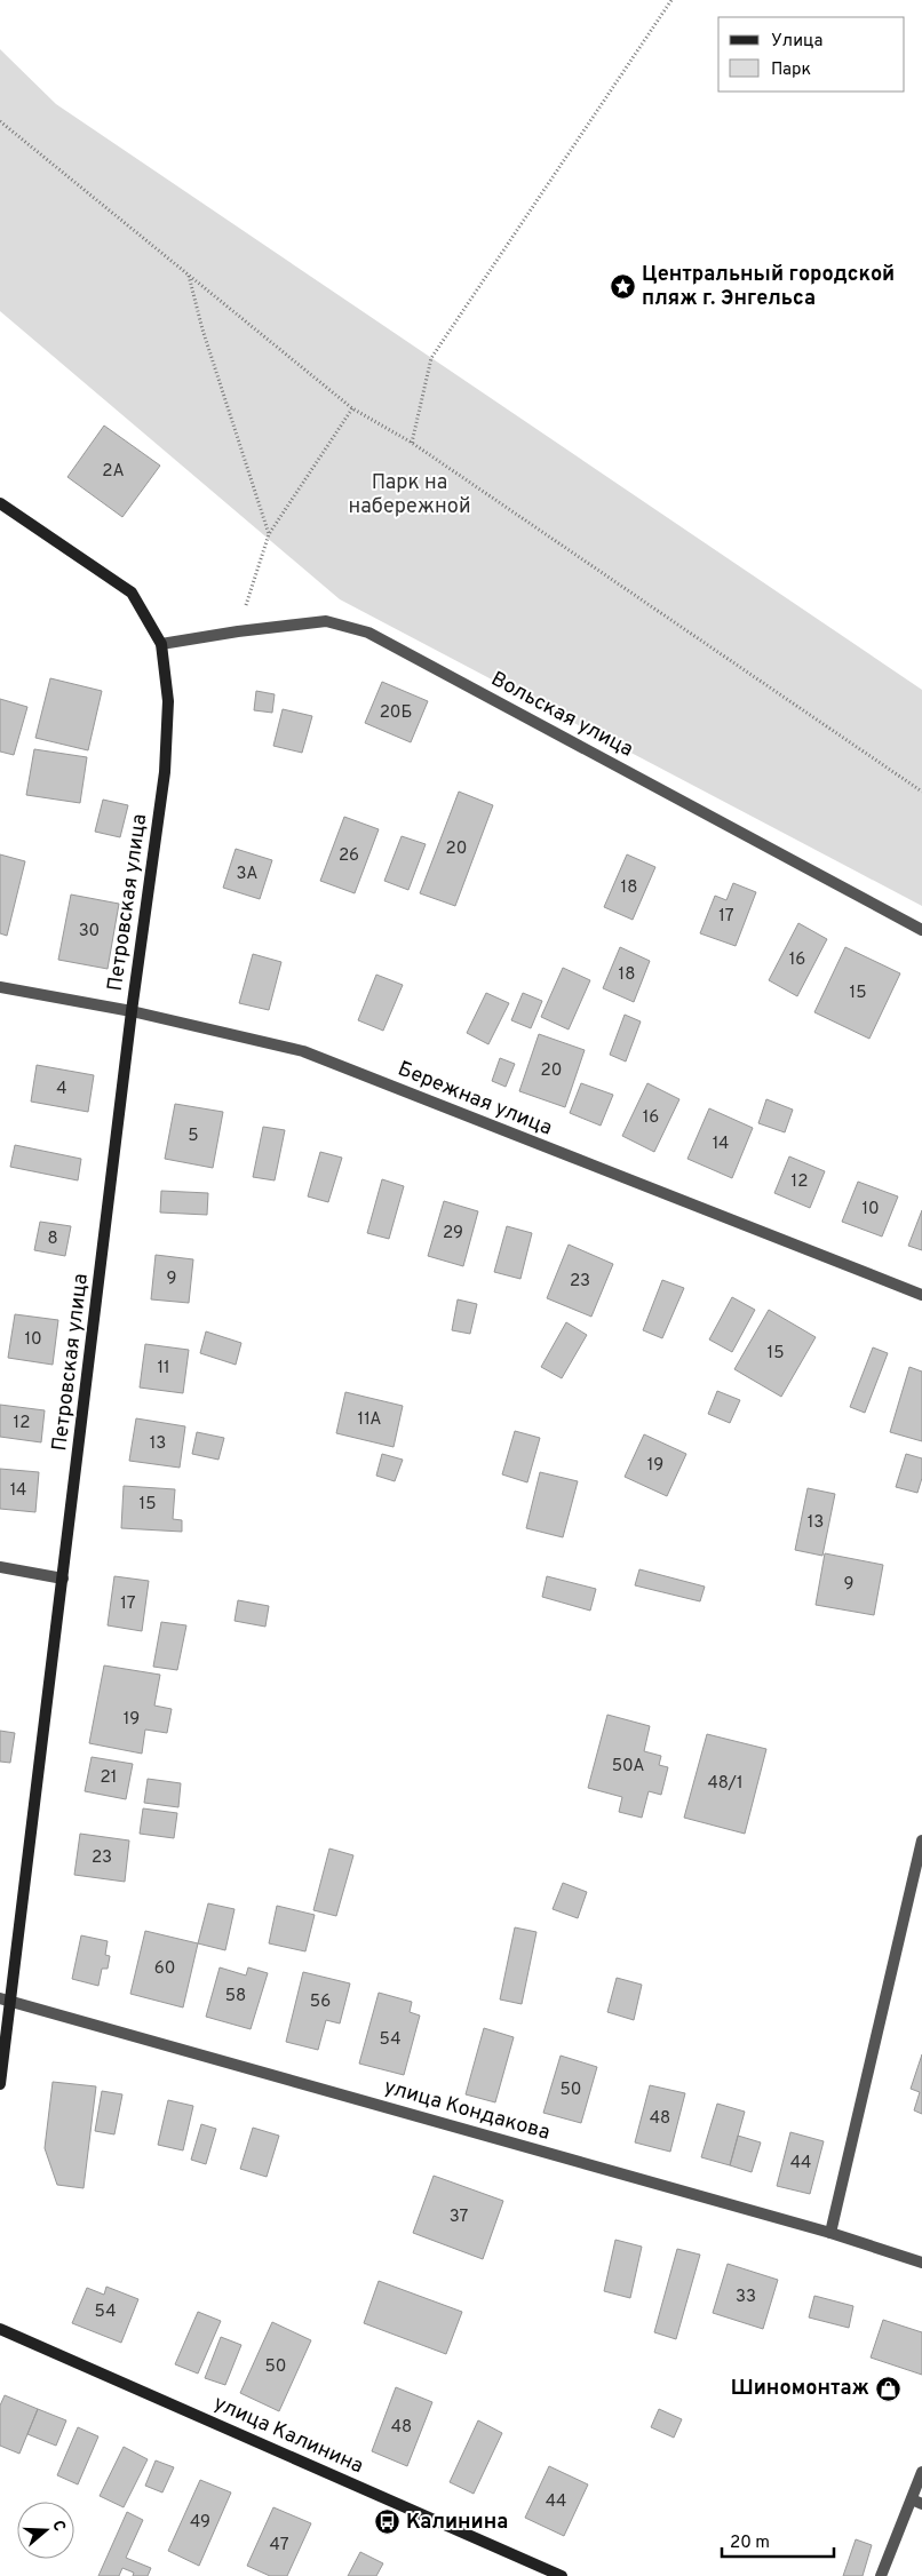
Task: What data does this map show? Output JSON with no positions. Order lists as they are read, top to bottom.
{
  "streets": {
    "main road": ["Петровская улица", "улица Калинина"],
    "street": ["Вольская улица", "Бережная улица", "улица Кондакова"]
  },
  "crossings": [
    ["Вольская улица", "Петровская улица"],
    ["Петровская улица", "Бережная улица"],
    ["Петровская улица", "улица Кондакова"]
  ],
  "parks": ["Парк на набережной"],
  "places": {
    "place": ["Центральный городской пляж г. Энгельса"],
    "shop": ["Шиномонтаж"],
    "bus stop": ["Калинина"]
  },
  "house_numbers": [
    "2А",
    "20Б",
    "20",
    "26",
    "3А",
    "18",
    "17",
    "30",
    "16",
    "18",
    "15",
    "20",
    "4",
    "16",
    "5",
    "14",
    "12",
    "10",
    "29",
    "8",
    "9",
    "23",
    "10",
    "15",
    "11",
    "11А",
    "12",
    "13",
    "19",
    "14",
    "15",
    "13",
    "9",
    "17",
    "19",
    "50А",
    "21",
    "48/1",
    "23",
    "60",
    "58",
    "56",
    "54",
    "50",
    "48",
    "44",
    "37",
    "33",
    "54",
    "50",
    "48",
    "44",
    "49",
    "47"
  ],
  "legend": ["Улица", "Парк"],
  "scale_bar": "20 m",
  "north": "right"
}
